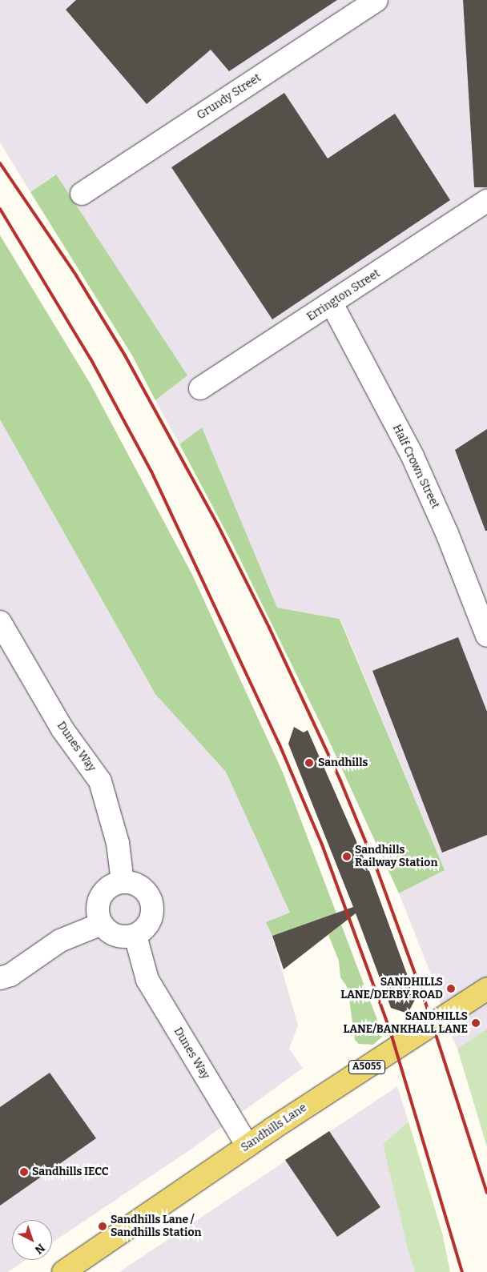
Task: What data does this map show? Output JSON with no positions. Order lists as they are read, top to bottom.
{
  "streets": {
    "main road": ["A5055", "Sandhills Lane"],
    "street": [
      "Grundy Street",
      "Errington Street",
      "Half Crown Street",
      "Dunes Way"
    ]
  },
  "crossings": [
    ["Errington Street", "Half Crown Street"],
    ["Dunes Way", "Sandhills Lane"]
  ],
  "places": [
    "Sandhills",
    "Sandhills Railway Station",
    "SANDHILLS LANE/DERBY ROAD",
    "SANDHILLS LANE/BANKHALL LANE",
    "Sandhills IECC",
    "Sandhills Lane / Sandhills Station"
  ],
  "north": "bottom right"
}
